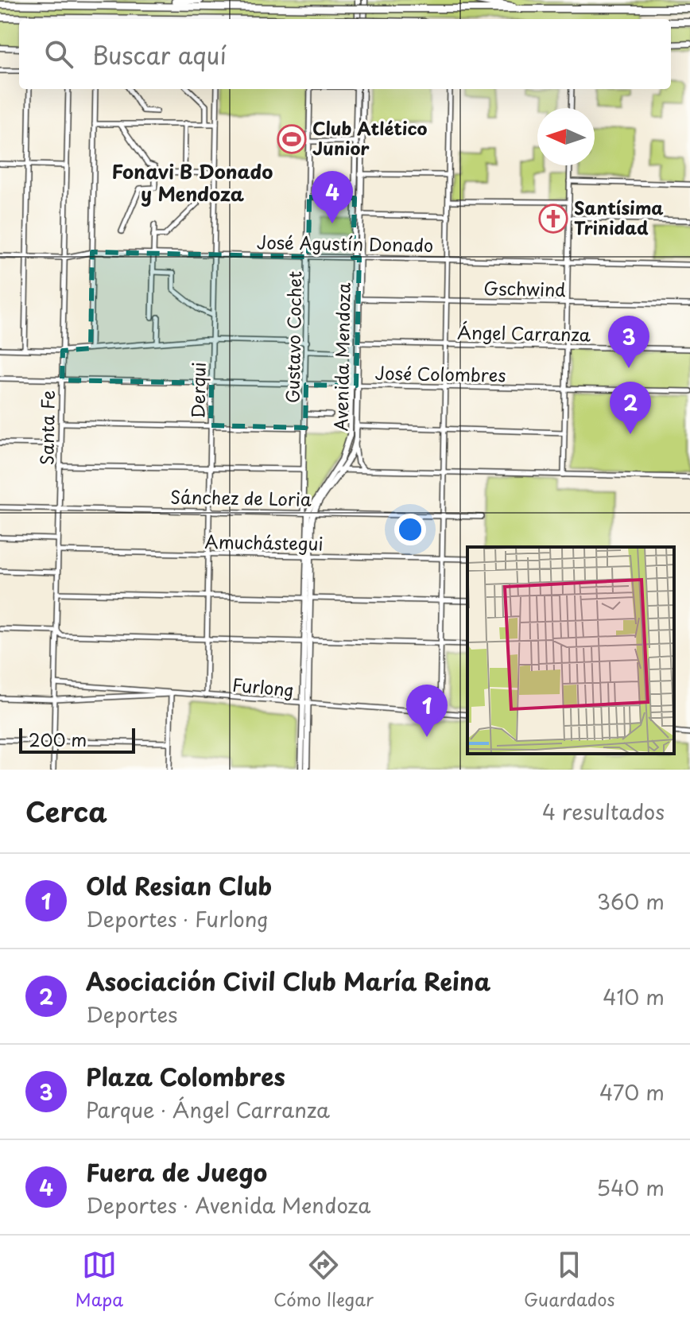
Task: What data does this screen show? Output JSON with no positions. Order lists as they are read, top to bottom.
{
  "streets": {
    "main road": ["Avenida Mendoza"],
    "street": [
      "José Agustín Donado",
      "Gschwind",
      "Ángel Carranza",
      "Gustavo Cochet",
      "José Colombres",
      "Derqui",
      "Santa Fe",
      "Sánchez de Loria",
      "Amuchástegui",
      "Furlong"
    ]
  },
  "crossings": [
    ["José Agustín Donado", "Gustavo Cochet"],
    ["José Agustín Donado", "Avenida Mendoza"],
    ["José Agustín Donado", "Derqui"],
    ["José Agustín Donado", "Santa Fe"],
    ["Gschwind", "Avenida Mendoza"],
    ["Ángel Carranza", "Avenida Mendoza"],
    ["Gustavo Cochet", "Avenida Mendoza"],
    ["Gustavo Cochet", "José Colombres"],
    ["Gustavo Cochet", "Sánchez de Loria"],
    ["Avenida Mendoza", "José Colombres"],
    ["Avenida Mendoza", "Sánchez de Loria"],
    ["Avenida Mendoza", "Amuchástegui"],
    ["Avenida Mendoza", "Furlong"],
    ["José Colombres", "Derqui"],
    ["José Colombres", "Santa Fe"],
    ["Derqui", "Sánchez de Loria"],
    ["Derqui", "Amuchástegui"],
    ["Derqui", "Furlong"],
    ["Santa Fe", "Sánchez de Loria"],
    ["Santa Fe", "Amuchástegui"],
    ["Santa Fe", "Furlong"]
  ],
  "districts": ["Fonavi B Donado y Mendoza"],
  "places": {
    "sports": ["Club Atlético Junior"],
    "church": ["Santísima Trinidad"]
  },
  "scale_bar": "200 m",
  "north": "left",
  "page": {
    "search": "Buscar aquí",
    "pins": [
      "4",
      "3",
      "2",
      "1"
    ],
    "scale": "200 m",
    "heading": ["Cerca", "4 resultados"],
    "list": [
      {
        "mark": "1",
        "name": "Old Resian Club",
        "note": "Deportes · Furlong",
        "value": "360 m"
      },
      {
        "mark": "2",
        "name": "Asociación Civil Club María Reina",
        "note": "Deportes",
        "value": "410 m"
      },
      {
        "mark": "3",
        "name": "Plaza Colombres",
        "note": "Parque · Ángel Carranza",
        "value": "470 m"
      },
      {
        "mark": "4",
        "name": "Fuera de Juego",
        "note": "Deportes · Avenida Mendoza",
        "value": "540 m"
      }
    ],
    "nav": ["Mapa", "Cómo llegar", "Guardados"]
  }
}
